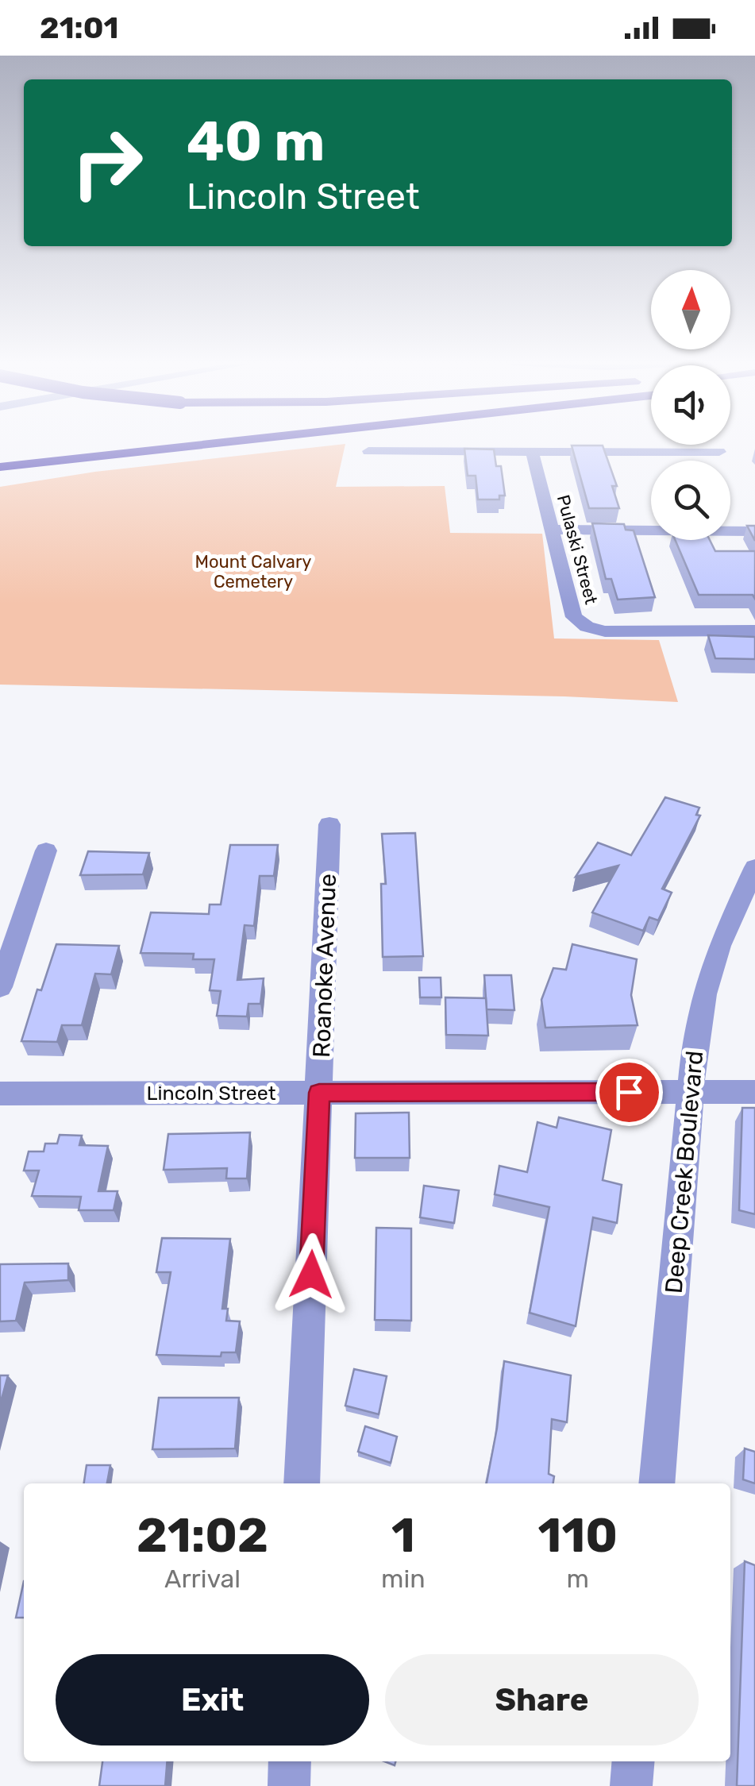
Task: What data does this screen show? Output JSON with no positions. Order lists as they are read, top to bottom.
{
  "streets": {
    "street": [
      "Pulaski Street",
      "Roanoke Avenue",
      "Lincoln Street",
      "Deep Creek Boulevard"
    ]
  },
  "crossings": [
    ["Roanoke Avenue", "Lincoln Street"],
    ["Lincoln Street", "Deep Creek Boulevard"]
  ],
  "parks": ["Mount Calvary Cemetery"],
  "north": "top",
  "page": {
    "status": "21:01",
    "turn": ["40 m", "Lincoln Street"],
    "eta": [
      "21:02",
      "Arrival",
      "1",
      "min",
      "110",
      "m"
    ],
    "buttons": ["Exit", "Share"]
  }
}
